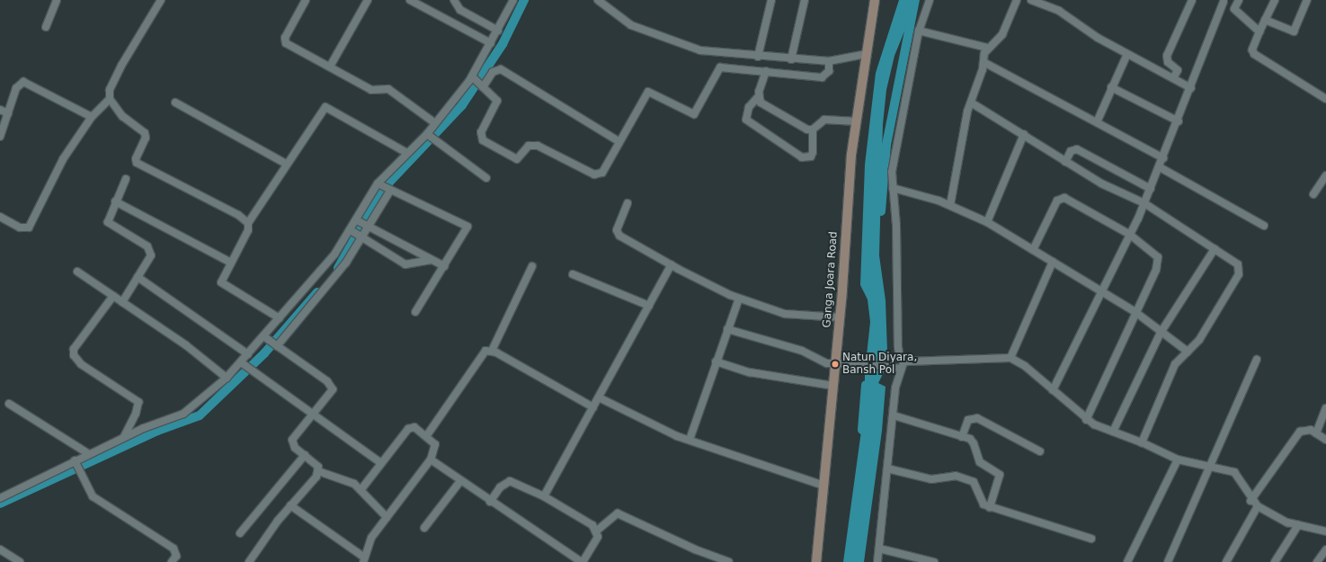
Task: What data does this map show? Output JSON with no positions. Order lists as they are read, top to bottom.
{
  "streets": {
    "main road": ["Ganga Joara Road"]
  },
  "places": ["Natun Diyara, Bansh Pol"]
}
